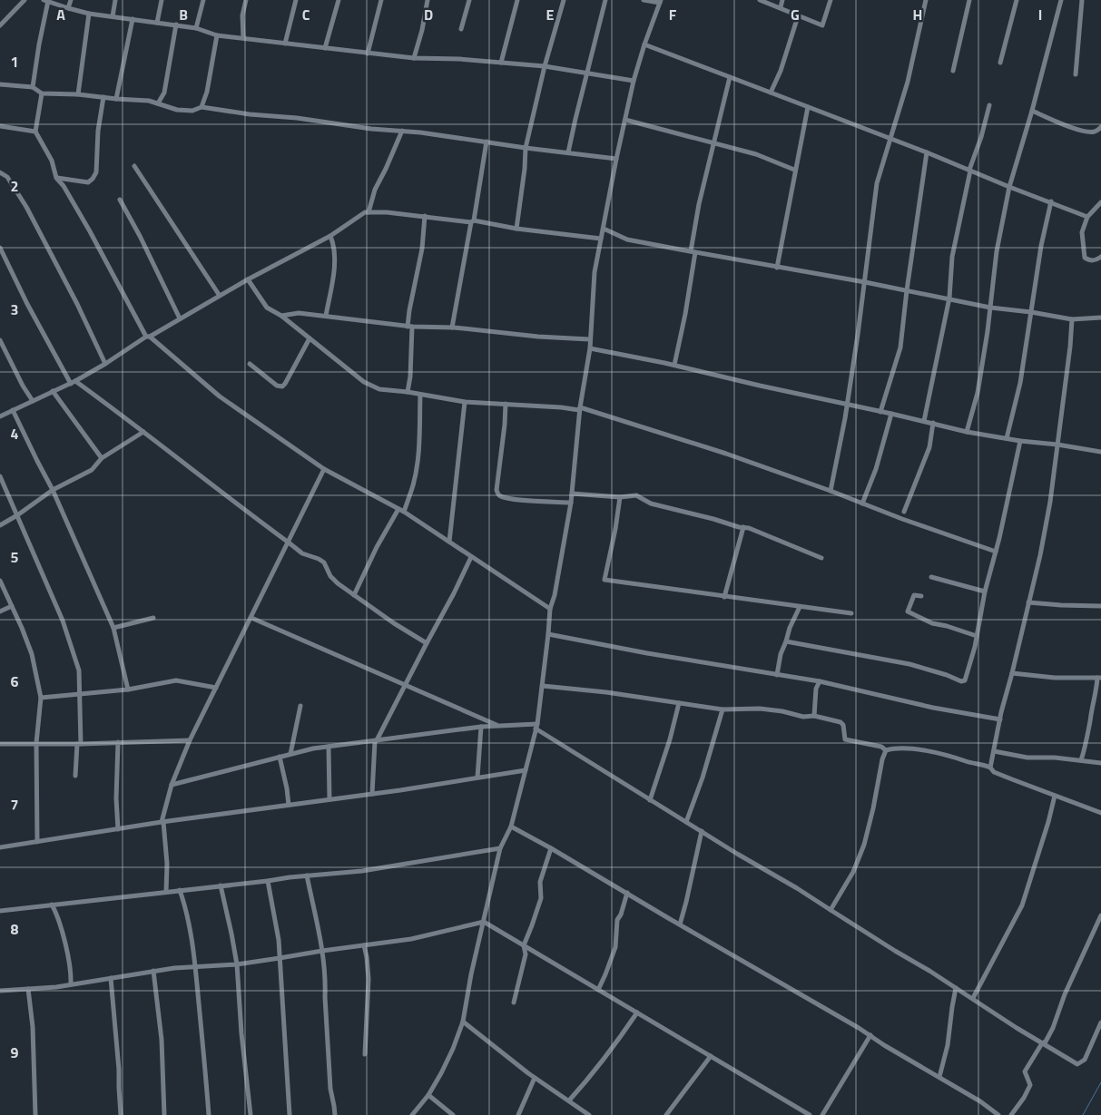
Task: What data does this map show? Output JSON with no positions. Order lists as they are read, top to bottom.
{
  "grid": {
    "columns": [
      "A",
      "B",
      "C",
      "D",
      "E",
      "F",
      "G",
      "H",
      "I"
    ],
    "rows": [
      "1",
      "2",
      "3",
      "4",
      "5",
      "6",
      "7",
      "8",
      "9"
    ]
  }
}
